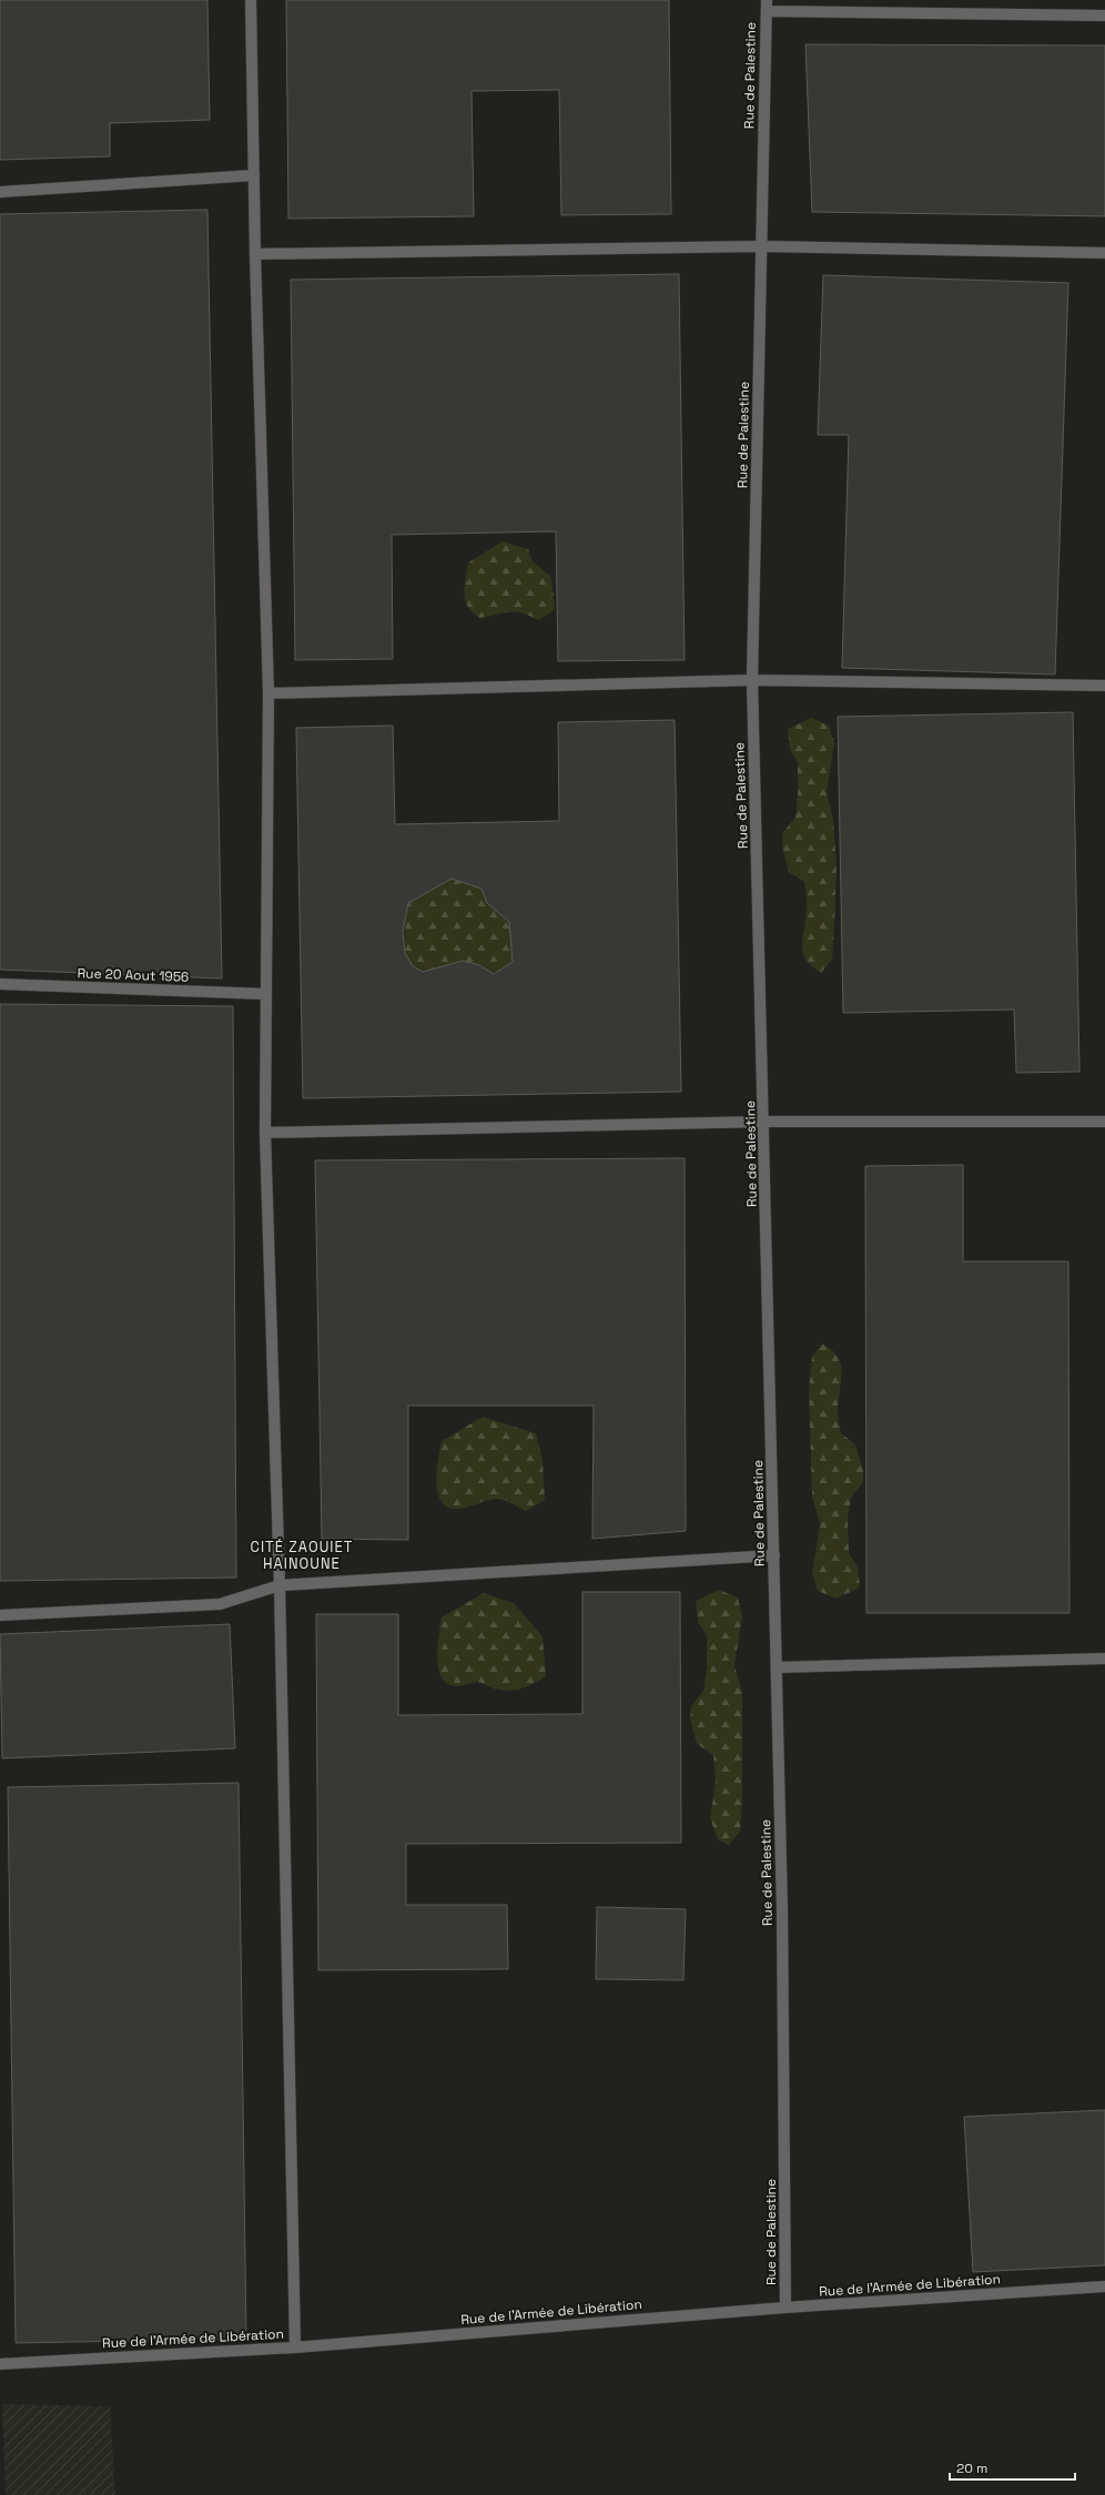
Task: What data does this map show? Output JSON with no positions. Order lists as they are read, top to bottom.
{
  "streets": {
    "street": ["Rue de Palestine", "Rue 20 Aout 1956", "Rue de l'Armée de Libération"]
  },
  "crossings": [
    ["Rue de Palestine", "Rue de l'Armée de Libération"]
  ],
  "districts": ["CITÉ ZAOUIET HAINOUNE"],
  "scale_bar": "20 m"
}
